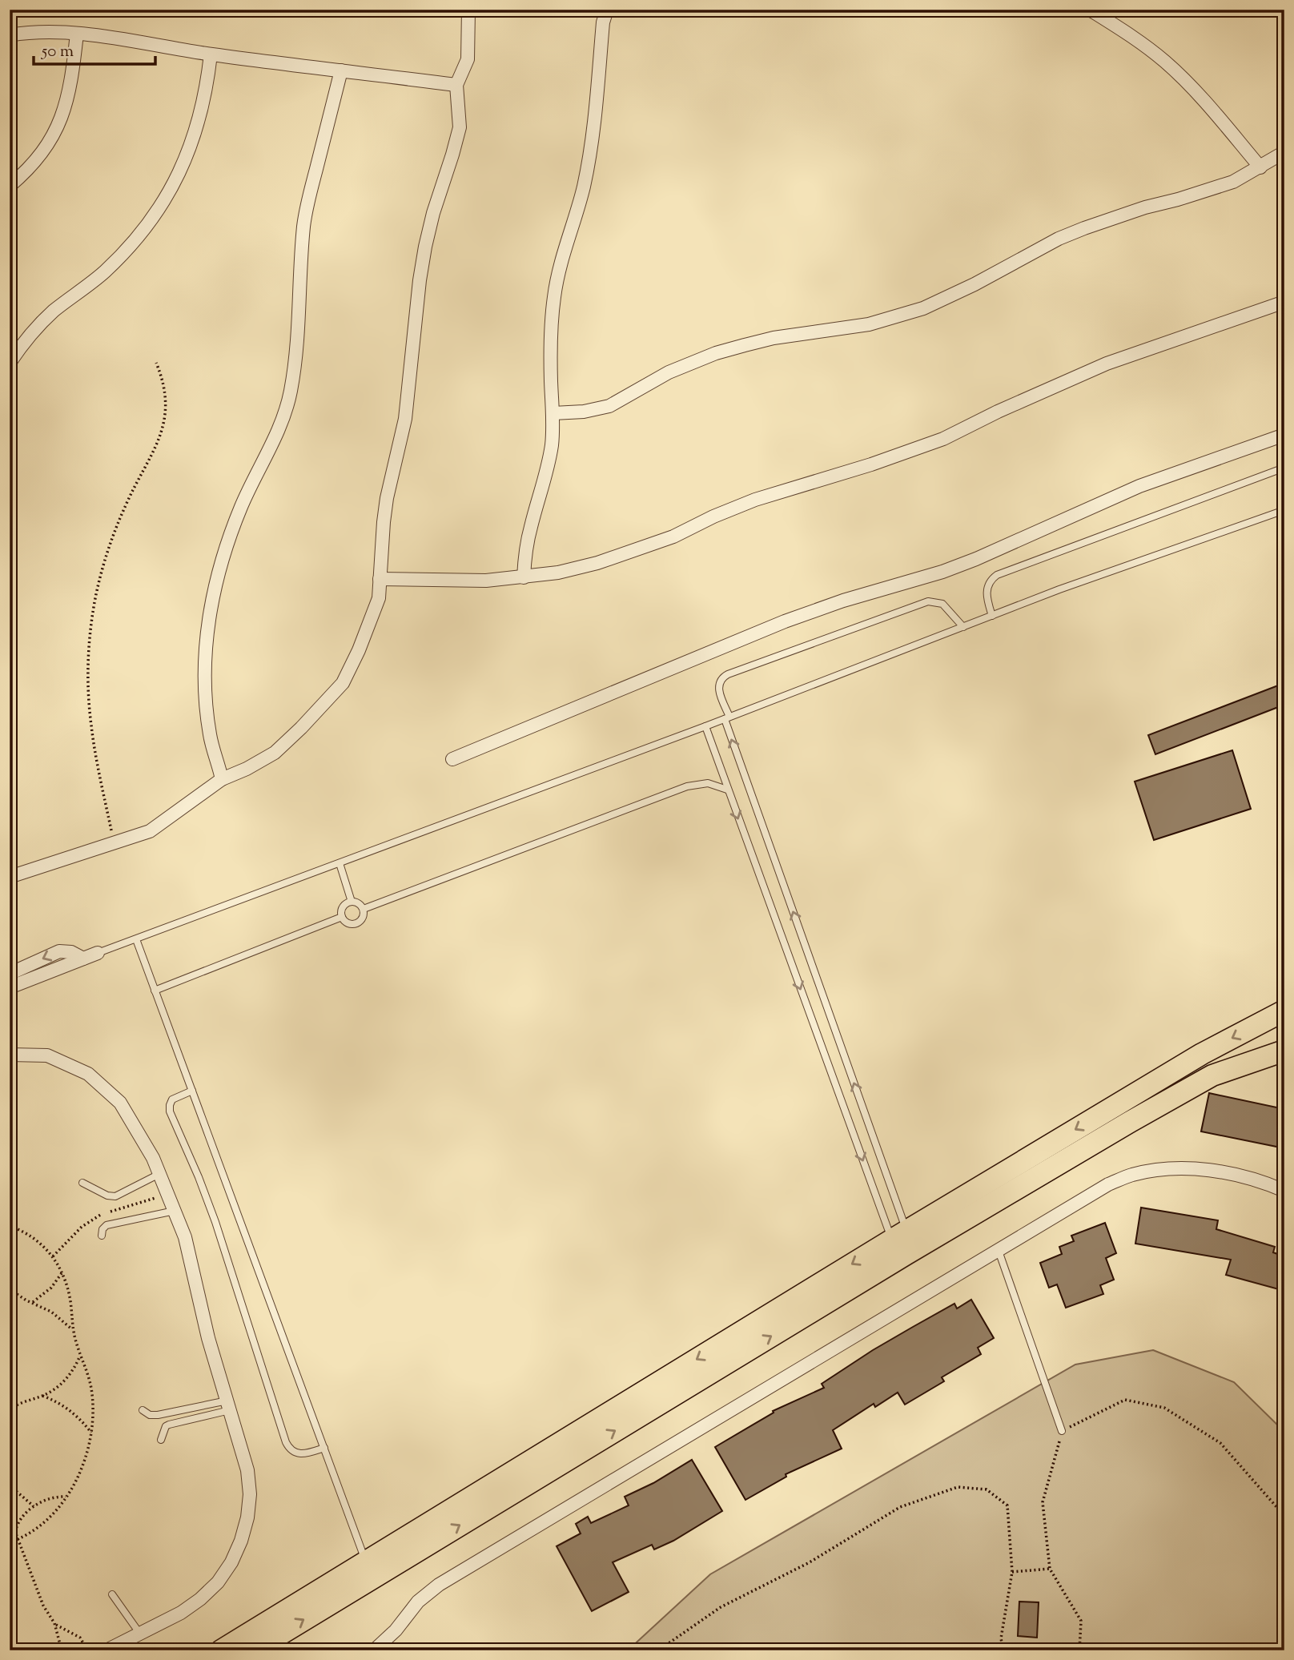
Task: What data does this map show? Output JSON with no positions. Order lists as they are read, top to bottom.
{
  "scale_bar": "50 m"
}
